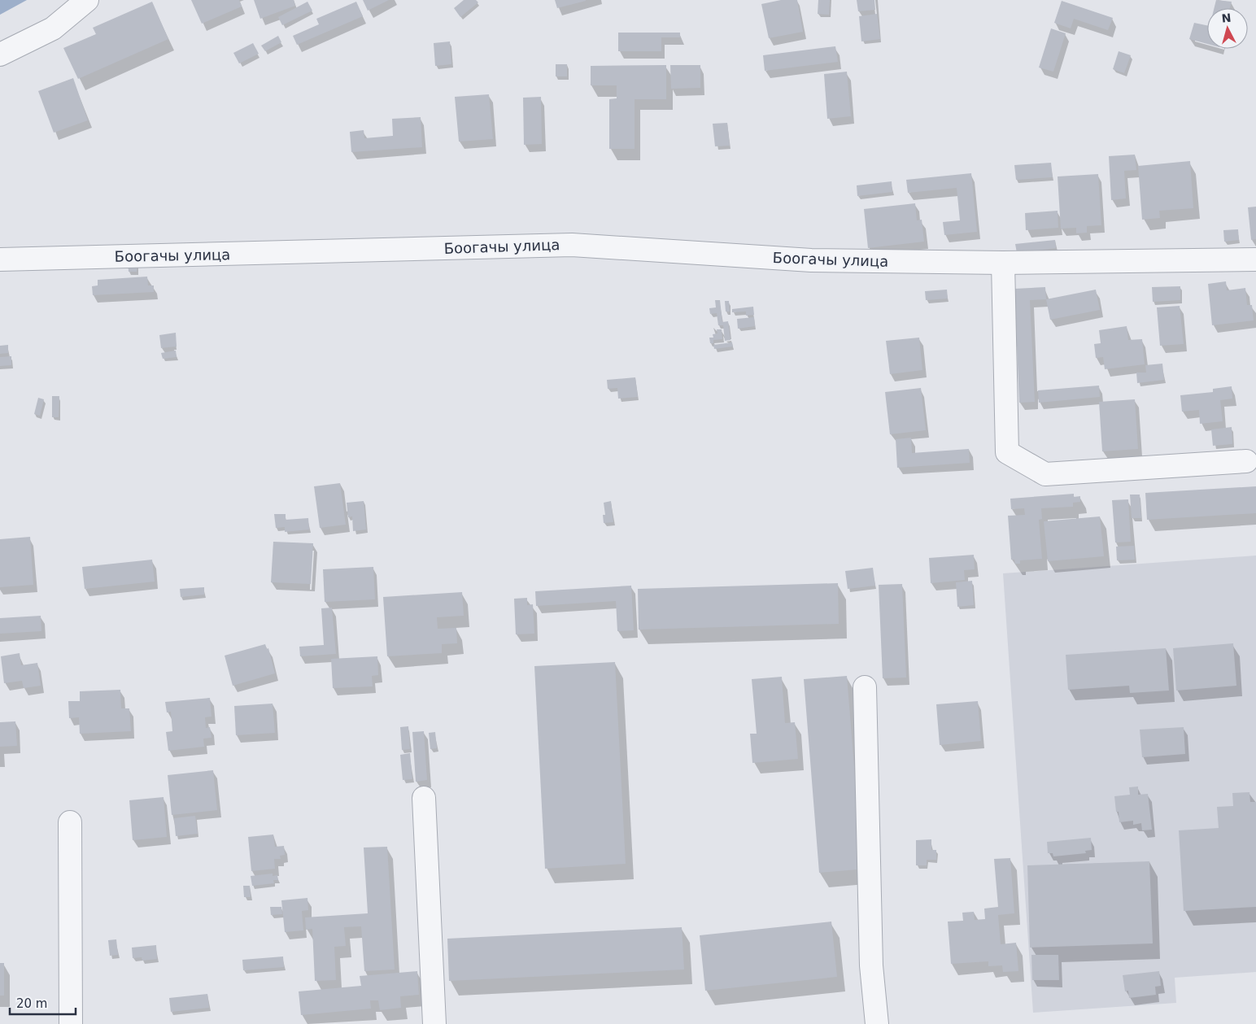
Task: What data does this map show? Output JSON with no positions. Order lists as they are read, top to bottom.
{
  "streets": {
    "street": ["Боогачы улица"]
  },
  "scale_bar": "20 m",
  "north": "top"
}
